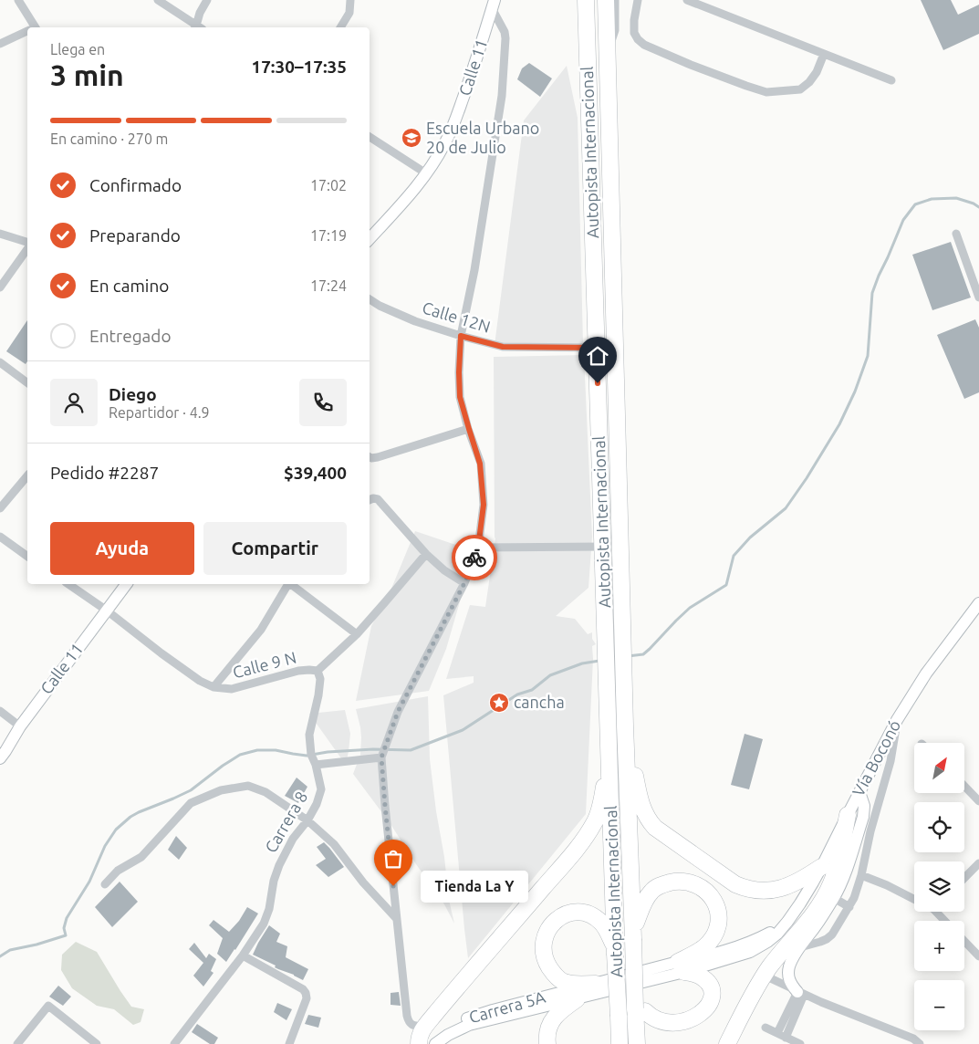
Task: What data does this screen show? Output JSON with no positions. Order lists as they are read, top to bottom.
{
  "streets": {
    "highway": ["Autopista Internacional"],
    "main road": ["Calle 11", "Vía Boconó", "Carrera 5A"],
    "street": ["Calle 12N", "Calle 9 N", "Carrera 8"]
  },
  "crossings": [
    ["Calle 11", "Calle 9 N"],
    ["Autopista Internacional", "Calle 12N"],
    ["Calle 9 N", "Carrera 8"],
    ["Vía Boconó", "Carrera 5A"]
  ],
  "places": {
    "school or university": ["Escuela Urbano 20 de Julio"],
    "place": ["cancha"],
    "other": ["Tienda La Y"]
  },
  "north": "top right",
  "page": {
    "heading": ["3 min", "Llega en", "17:30–17:35"],
    "panel": [
      "Diego",
      "Repartidor · 4.9",
      "Pedido #2287",
      "$39,400"
    ],
    "bar": "En camino · 270 m",
    "list": [
      ["Confirmado", "17:02"],
      ["Preparando", "17:19"],
      ["En camino", "17:24"],
      "Entregado"
    ],
    "buttons": ["Ayuda", "Compartir"],
    "map_buttons": ["+", "−"],
    "bubble": "Tienda La Y"
  }
}
